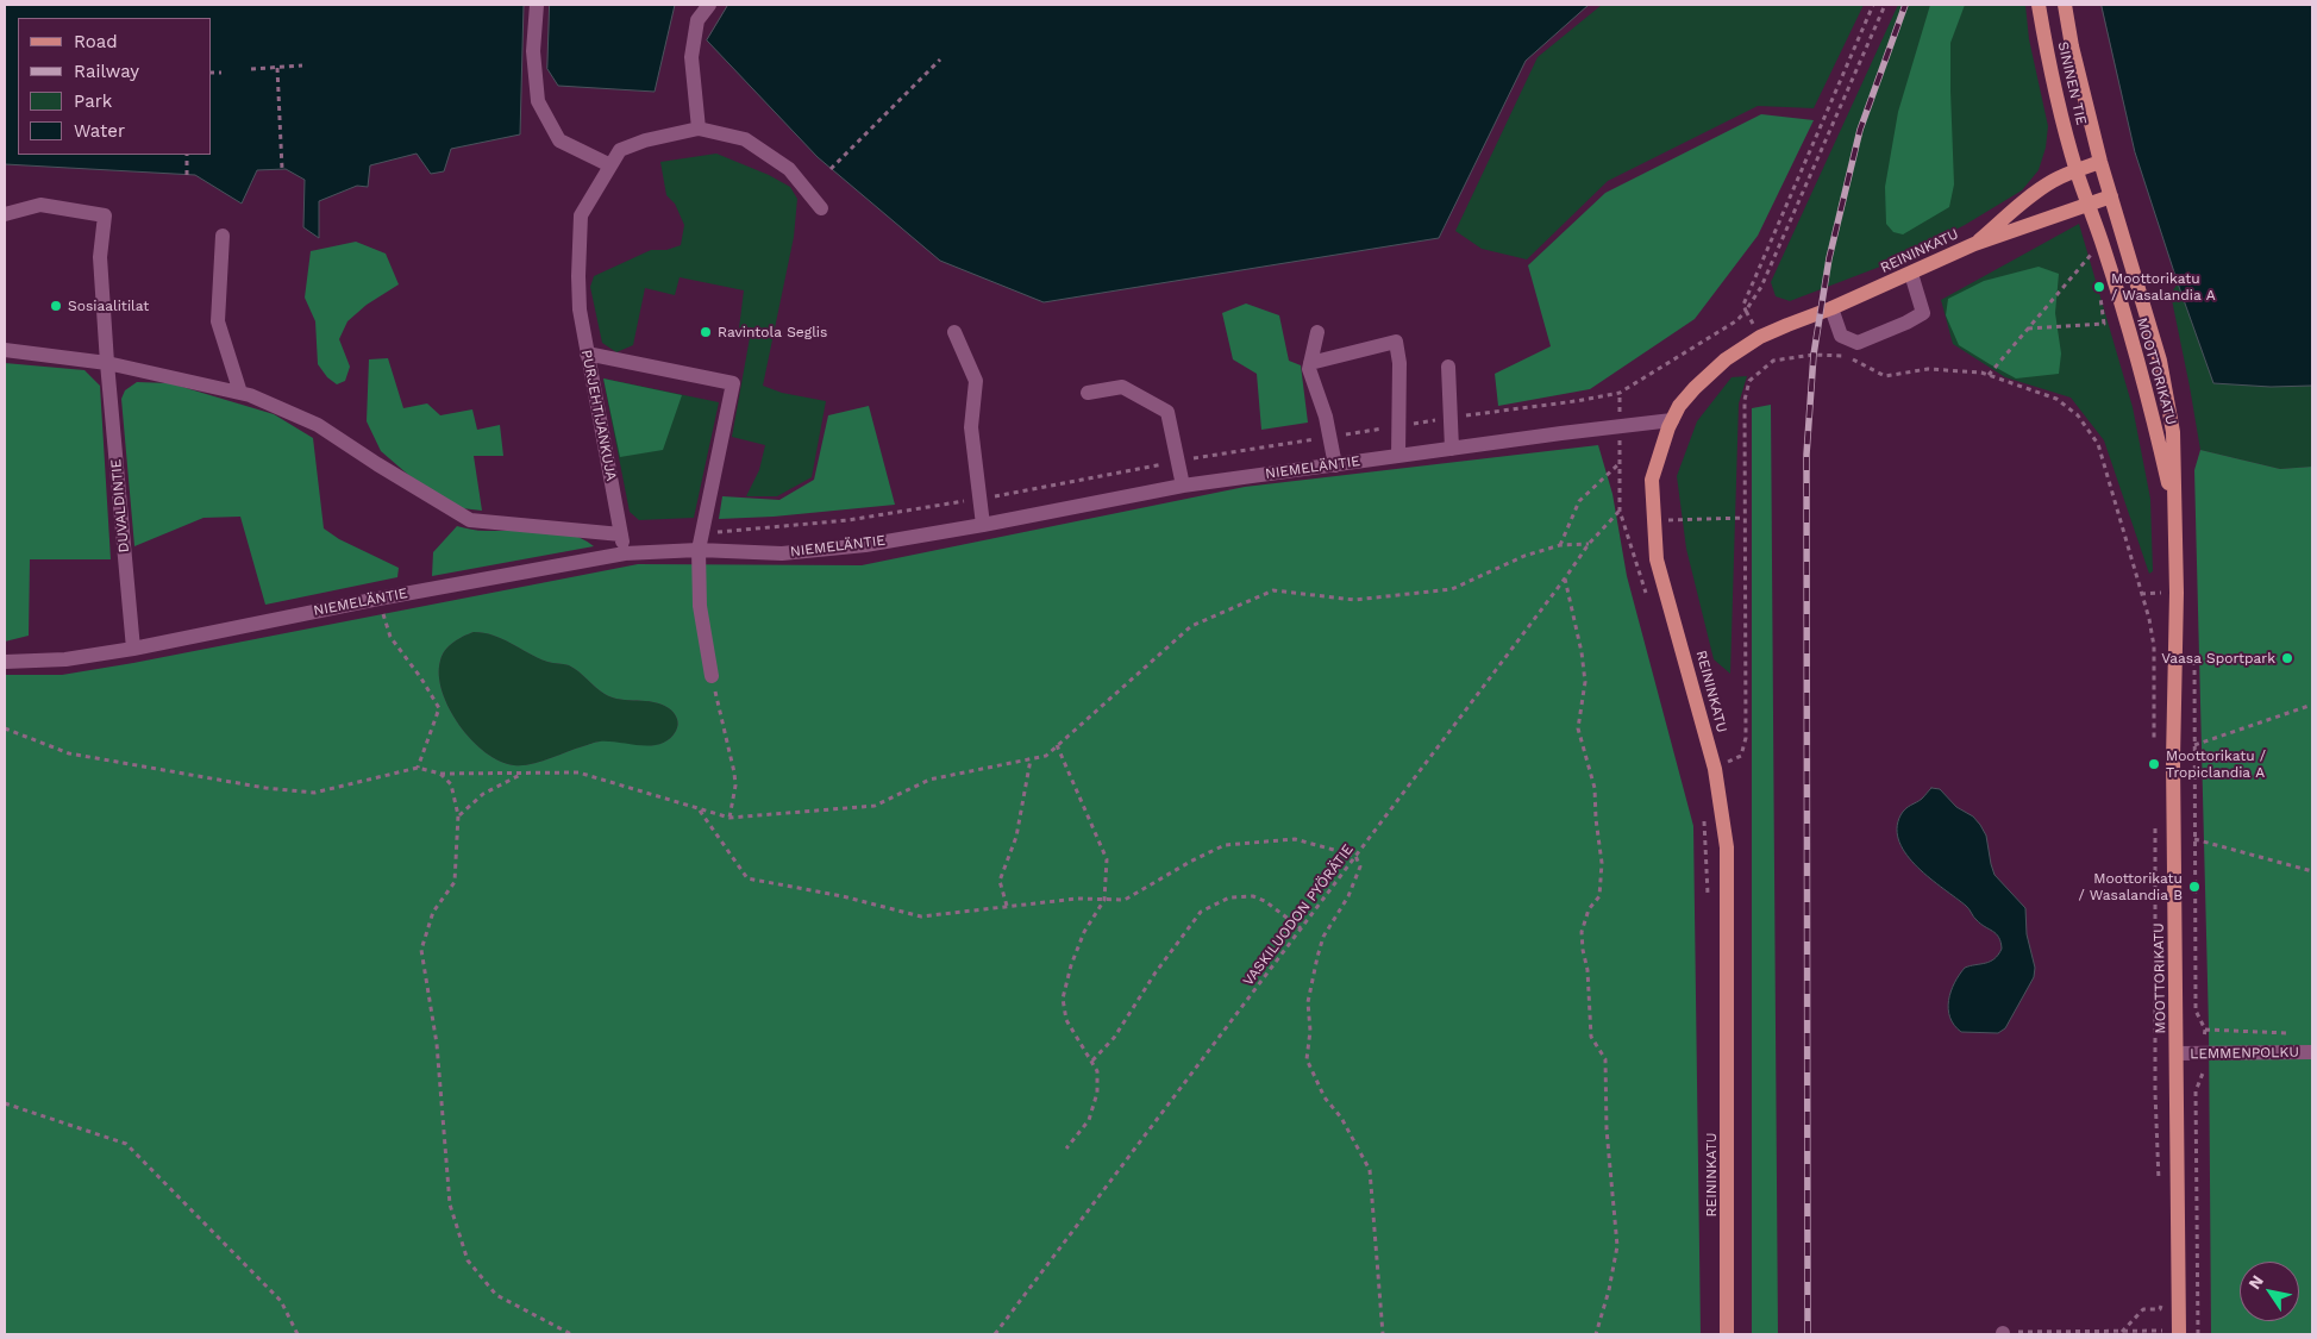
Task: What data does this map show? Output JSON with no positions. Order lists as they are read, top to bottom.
{
  "streets": {
    "main road": ["SININEN TIE", "REININKATU", "MOOTTORIKATU"],
    "street": [
      "PURJEHTIJANKUJA",
      "NIEMELÄNTIE",
      "DUVALDINTIE",
      "LEMMENPOLKU"
    ],
    "path": ["VASKILUODON PYÖRÄTIE"]
  },
  "crossings": [
    ["SININEN TIE", "REININKATU"],
    ["SININEN TIE", "MOOTTORIKATU"],
    ["REININKATU", "MOOTTORIKATU"],
    ["REININKATU", "NIEMELÄNTIE"],
    ["MOOTTORIKATU", "LEMMENPOLKU"],
    ["PURJEHTIJANKUJA", "NIEMELÄNTIE"],
    ["NIEMELÄNTIE", "DUVALDINTIE"]
  ],
  "places": [
    "Moottorikatu / Wasalandia A",
    "Sosiaalitilat",
    "Ravintola Seglis",
    "Vaasa Sportpark",
    "Moottorikatu / Tropiclandia A",
    "Moottorikatu / Wasalandia B"
  ],
  "legend": [
    "Road",
    "Railway",
    "Park",
    "Water"
  ],
  "north": "top left"
}
